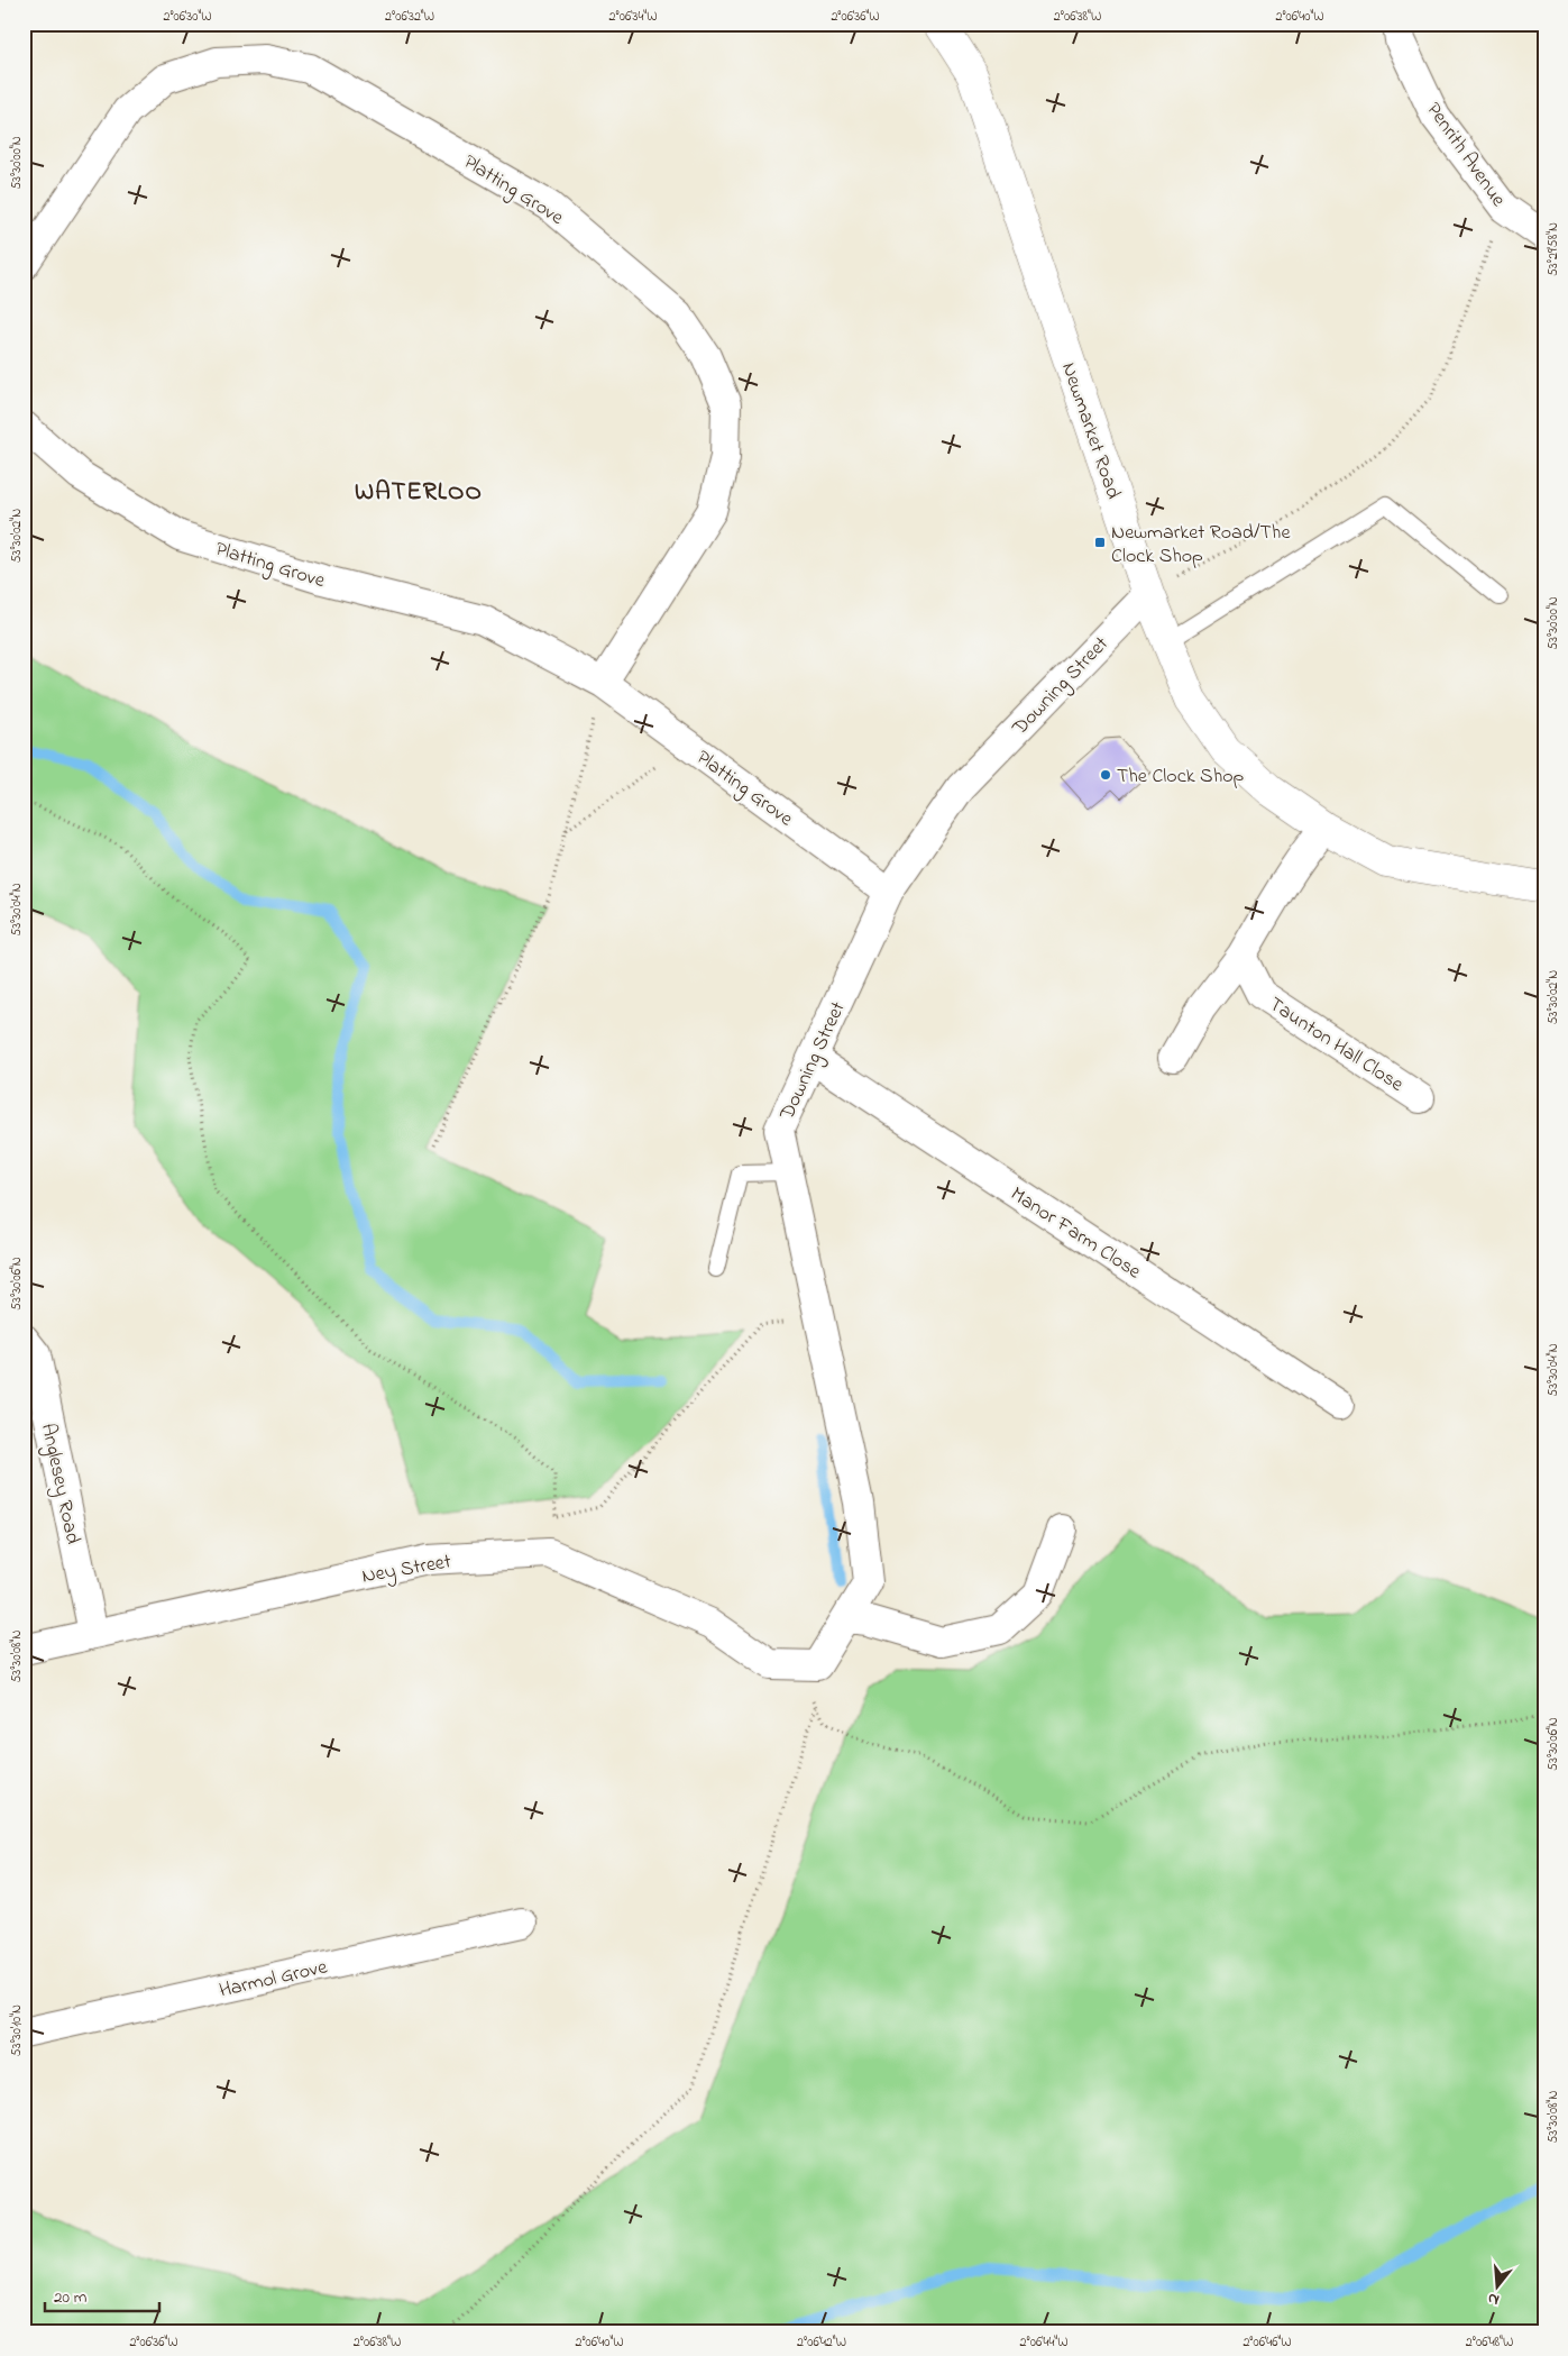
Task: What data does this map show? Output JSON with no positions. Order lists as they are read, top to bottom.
{
  "streets": {
    "street": [
      "Penrith Avenue",
      "Platting Grove",
      "Newmarket Road",
      "Downing Street",
      "Taunton Hall Close",
      "Manor Farm Close",
      "Anglesey Road",
      "Ney Street",
      "Harmol Grove"
    ]
  },
  "crossings": [
    ["Platting Grove", "Downing Street"],
    ["Newmarket Road", "Downing Street"],
    ["Downing Street", "Manor Farm Close"],
    ["Downing Street", "Ney Street"],
    ["Anglesey Road", "Ney Street"]
  ],
  "districts": ["WATERLOO"],
  "places": {
    "transit": ["Newmarket Road/The Clock Shop"],
    "other": ["The Clock Shop"]
  },
  "scale_bar": "20 m",
  "north": "bottom",
  "coordinates": [
    "2°06'30\"W",
    "2°06'32\"W",
    "2°06'34\"W",
    "2°06'36\"W",
    "2°06'38\"W",
    "2°06'40\"W",
    "53°30'00\"N",
    "53°29'58\"N",
    "53°30'02\"N",
    "53°30'04\"N",
    "53°30'06\"N",
    "53°30'08\"N",
    "53°30'10\"N",
    "2°06'42\"W",
    "2°06'44\"W",
    "2°06'46\"W",
    "2°06'48\"W"
  ]
}
